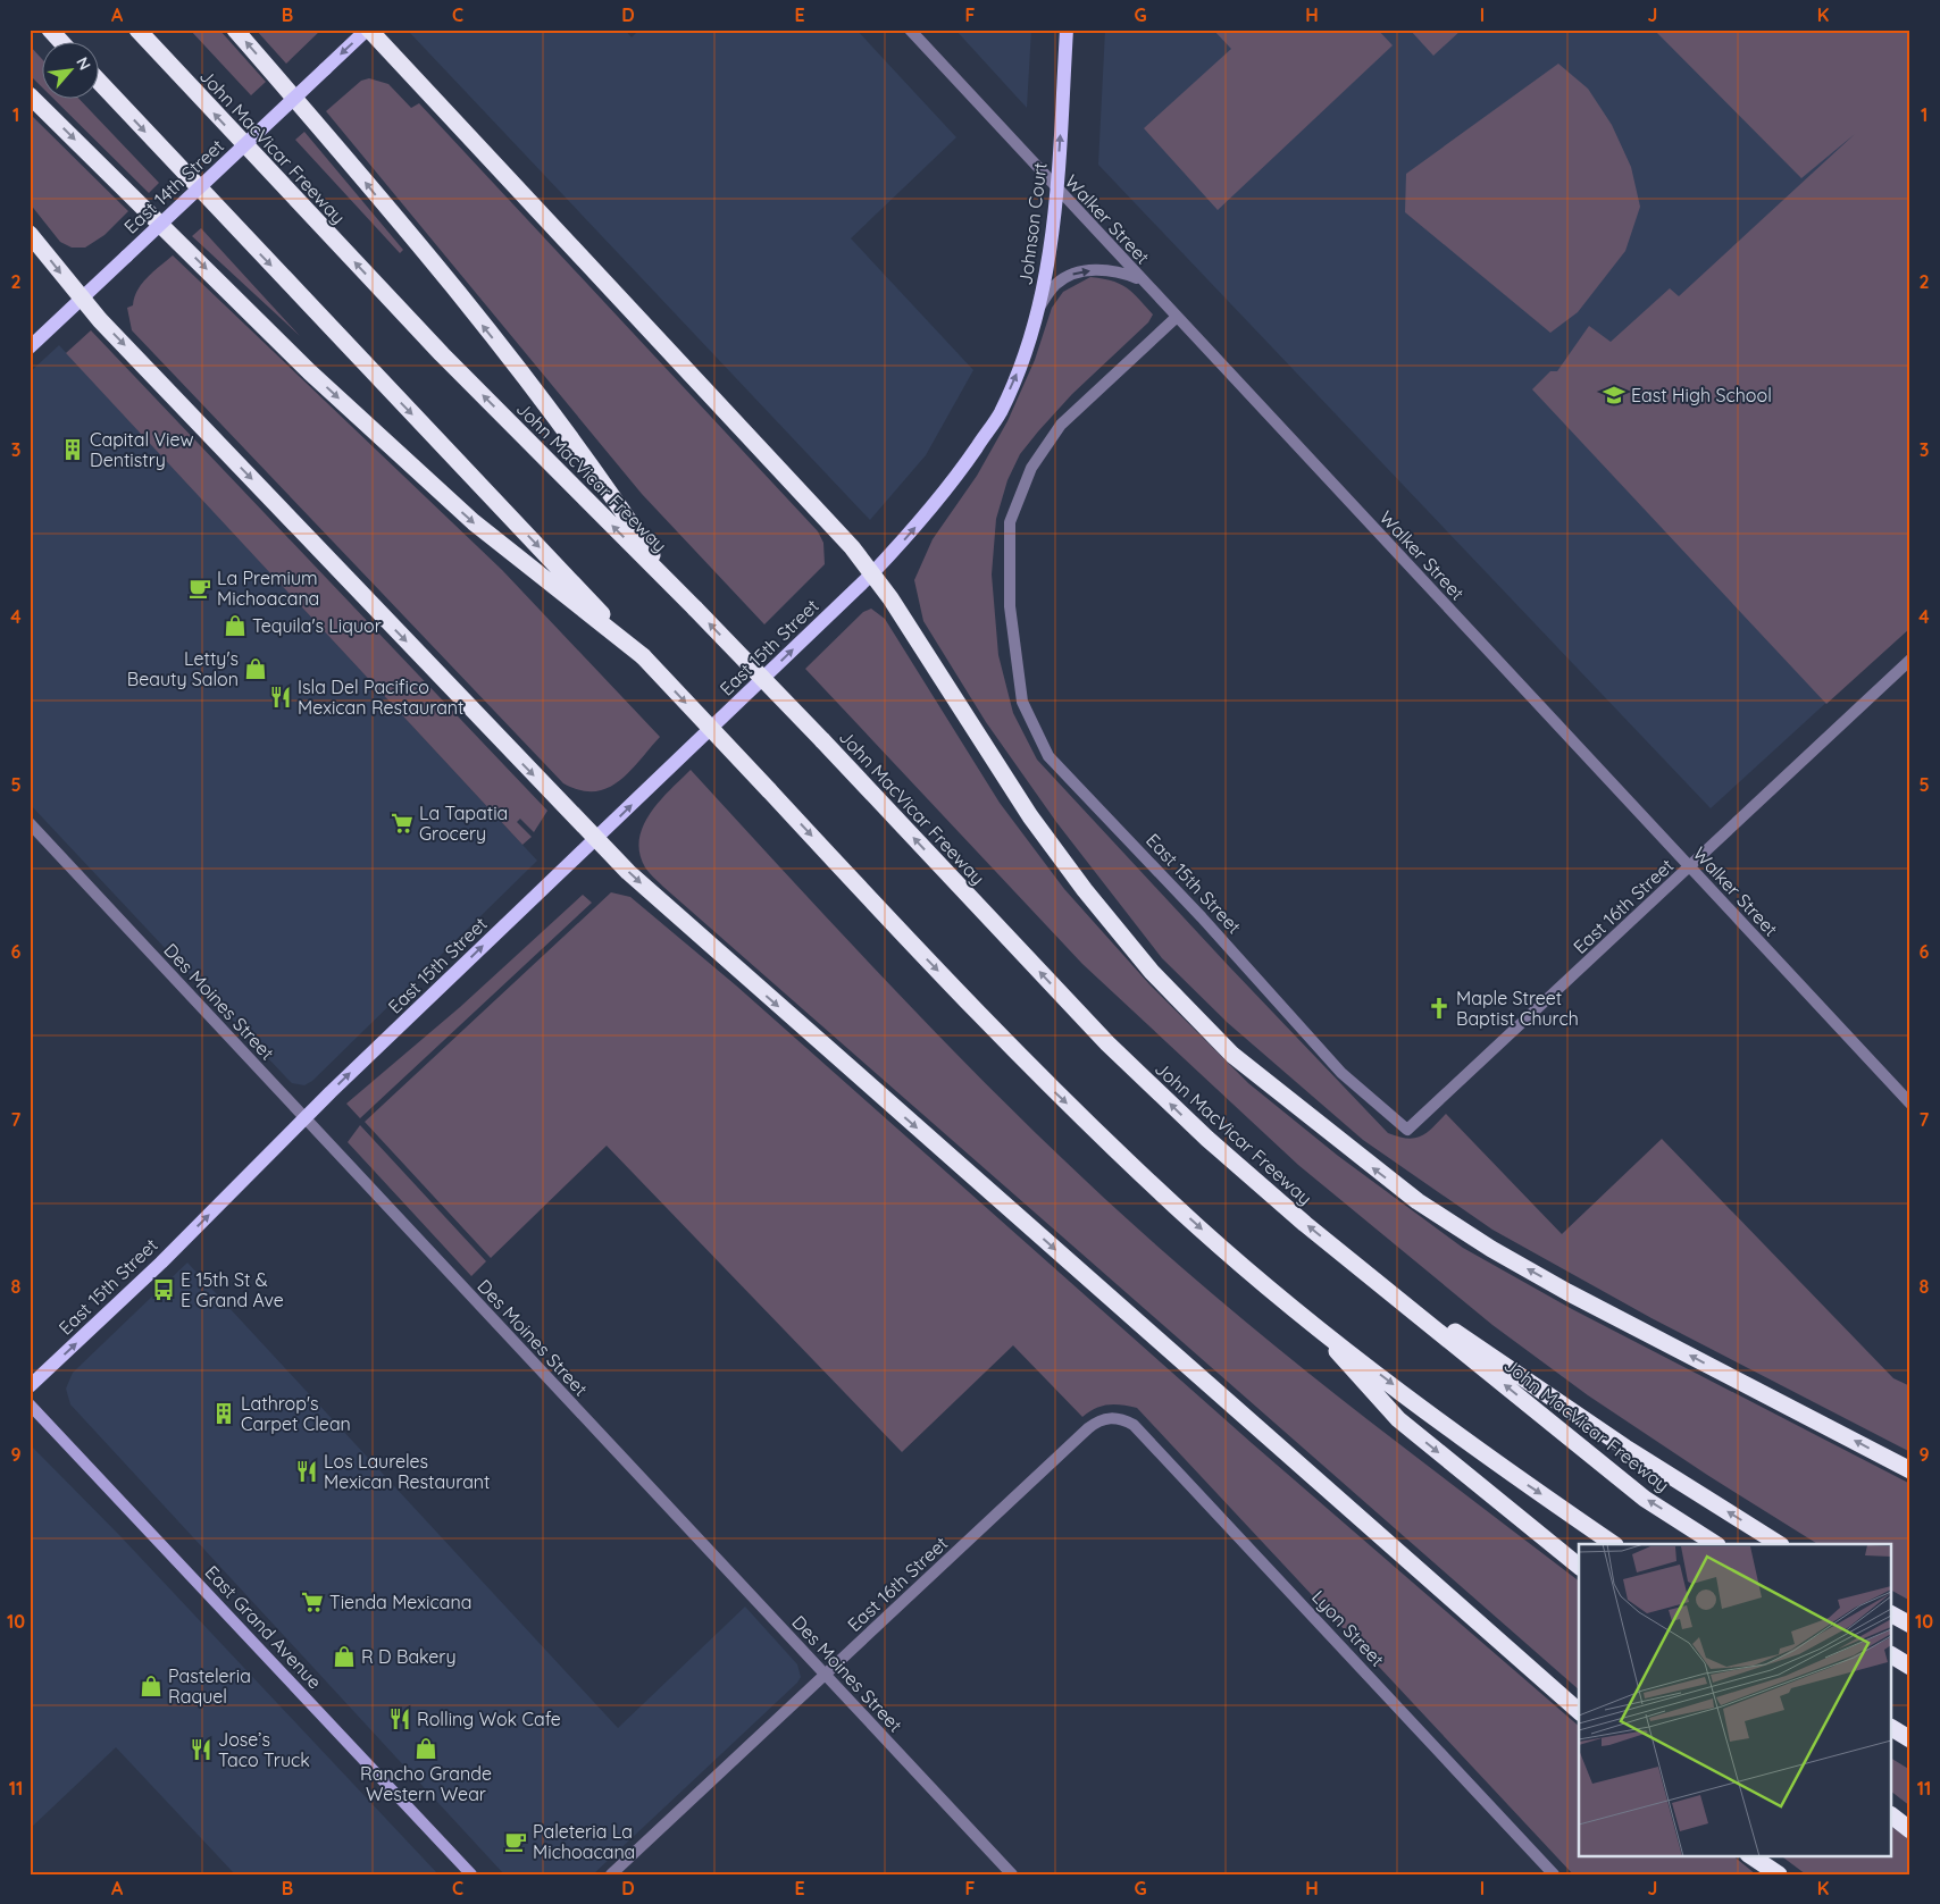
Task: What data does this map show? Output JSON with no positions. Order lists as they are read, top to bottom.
{
  "streets": {
    "highway": ["John MacVicar Freeway"],
    "main road": [
      "East 14th Street",
      "Johnson Court",
      "East 15th Street",
      "East Grand Avenue"
    ],
    "street": [
      "Walker Street",
      "East 16th Street",
      "Des Moines Street",
      "Lyon Street"
    ]
  },
  "crossings": [
    ["Walker Street", "Johnson Court"],
    ["Walker Street", "East 15th Street"],
    ["Walker Street", "East 16th Street"],
    ["Johnson Court", "East 15th Street"],
    ["East 15th Street", "East 16th Street"],
    ["East 15th Street", "Des Moines Street"],
    ["East 16th Street", "Des Moines Street"],
    ["East 16th Street", "Lyon Street"]
  ],
  "one_way": ["East 14th Street", "Johnson Court", "East 15th Street"],
  "places": {
    "school or university": ["East High School"],
    "building": ["Capital View Dentistry", "Lathrop's Carpet Clean"],
    "cafe": ["La Premium Michoacana", "Paleteria La Michoacana"],
    "shop": [
      "Tequila's Liquor",
      "Letty's Beauty Salon",
      "R D Bakery",
      "Pasteleria Raquel",
      "Rancho Grande Western Wear"
    ],
    "restaurant": [
      "Isla Del Pacifico Mexican Restaurant",
      "Los Laureles Mexican Restaurant",
      "Rolling Wok Cafe",
      "Jose’s Taco Truck"
    ],
    "supermarket": ["La Tapatia Grocery", "Tienda Mexicana"],
    "church": ["Maple Street Baptist Church"],
    "bus stop": ["E 15th St & E Grand Ave"]
  },
  "north": "top right",
  "grid": {
    "columns": [
      "A",
      "B",
      "C",
      "D",
      "E",
      "F",
      "G",
      "H",
      "I",
      "J",
      "K"
    ],
    "rows": [
      "1",
      "2",
      "3",
      "4",
      "5",
      "6",
      "7",
      "8",
      "9",
      "10",
      "11"
    ]
  }
}
